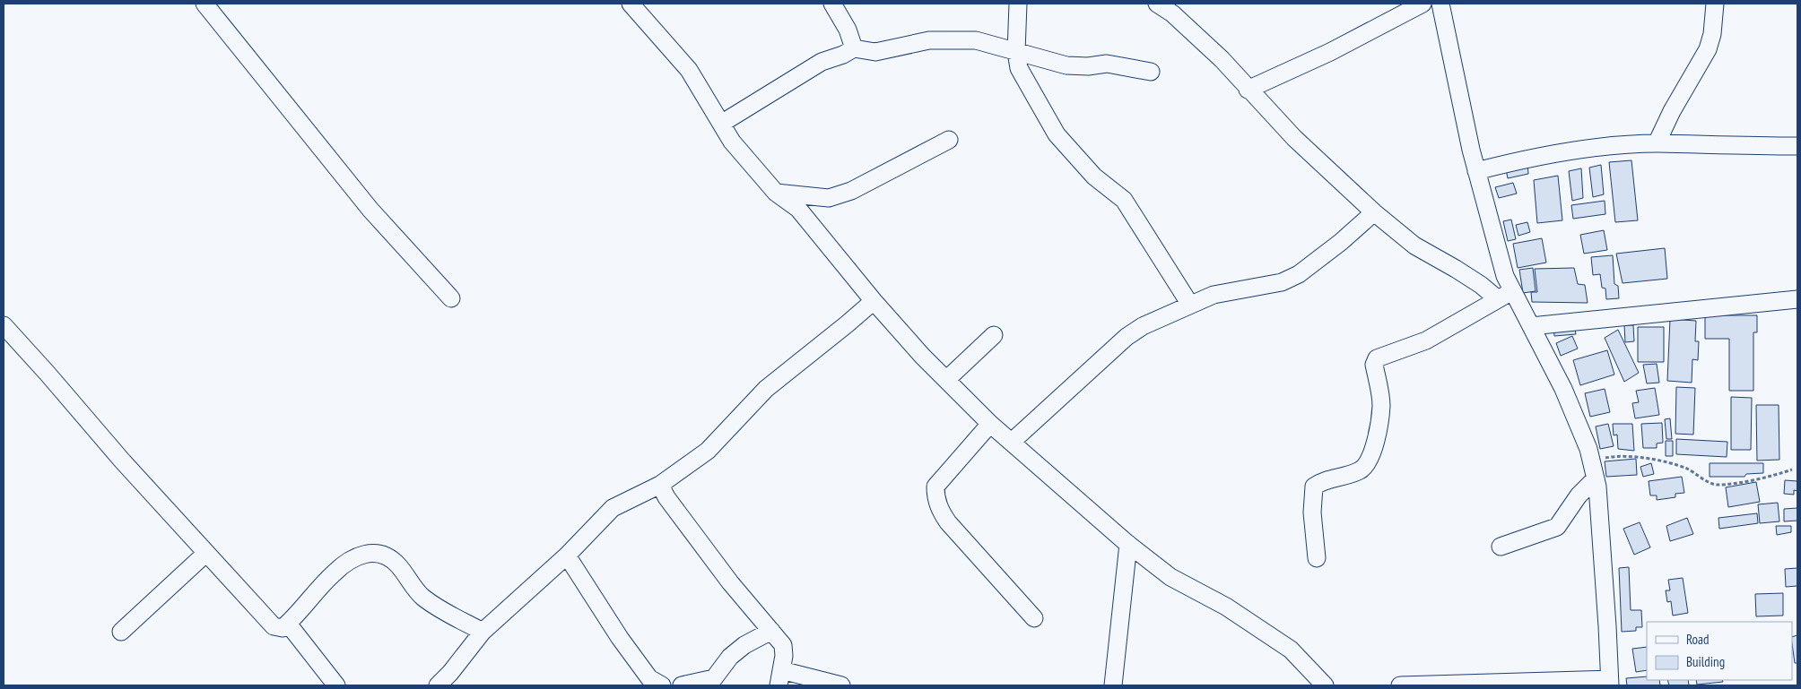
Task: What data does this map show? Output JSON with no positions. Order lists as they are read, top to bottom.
{
  "legend": ["Road", "Building"]
}
